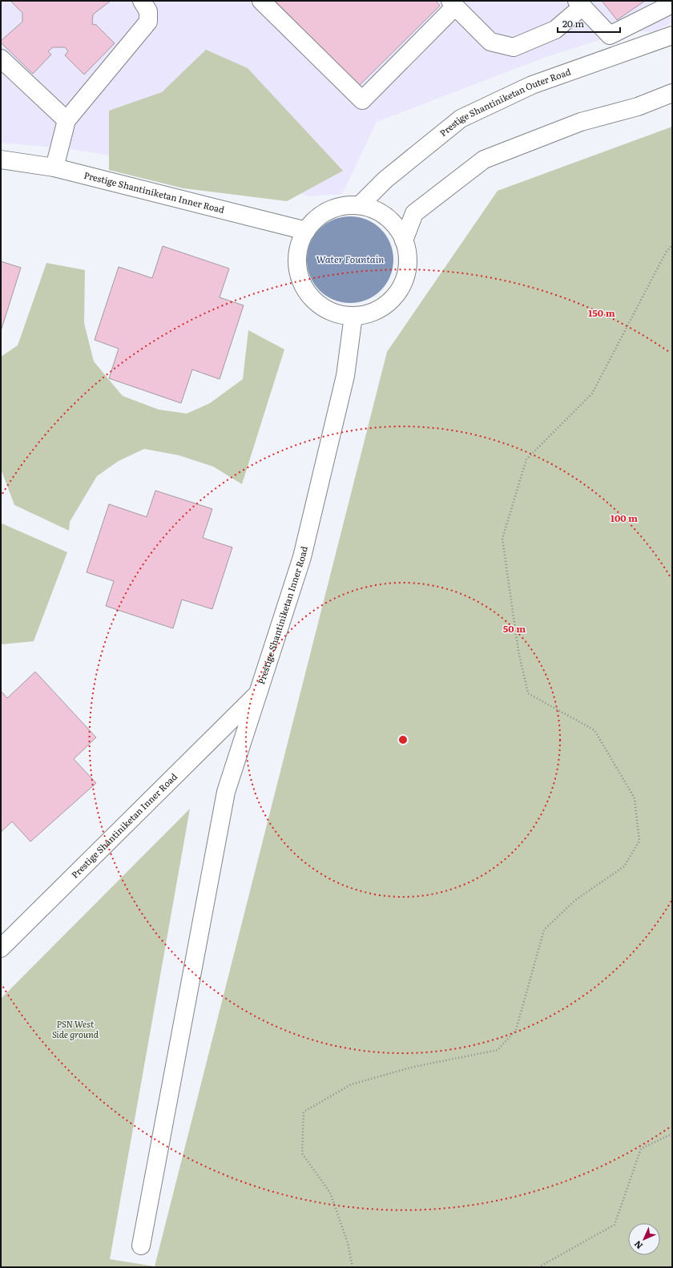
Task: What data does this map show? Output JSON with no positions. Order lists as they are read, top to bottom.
{
  "streets": {
    "street": ["Prestige Shantiniketan Outer Road", "Prestige Shantiniketan Inner Road"]
  },
  "crossings": [
    ["Prestige Shantiniketan Outer Road", "Prestige Shantiniketan Inner Road"]
  ],
  "water": ["Water Fountain"],
  "parks": ["PSN West Side ground"],
  "scale_bar": "20 m",
  "north": "bottom left",
  "rings": ["150 m", "100 m", "50 m"]
}
